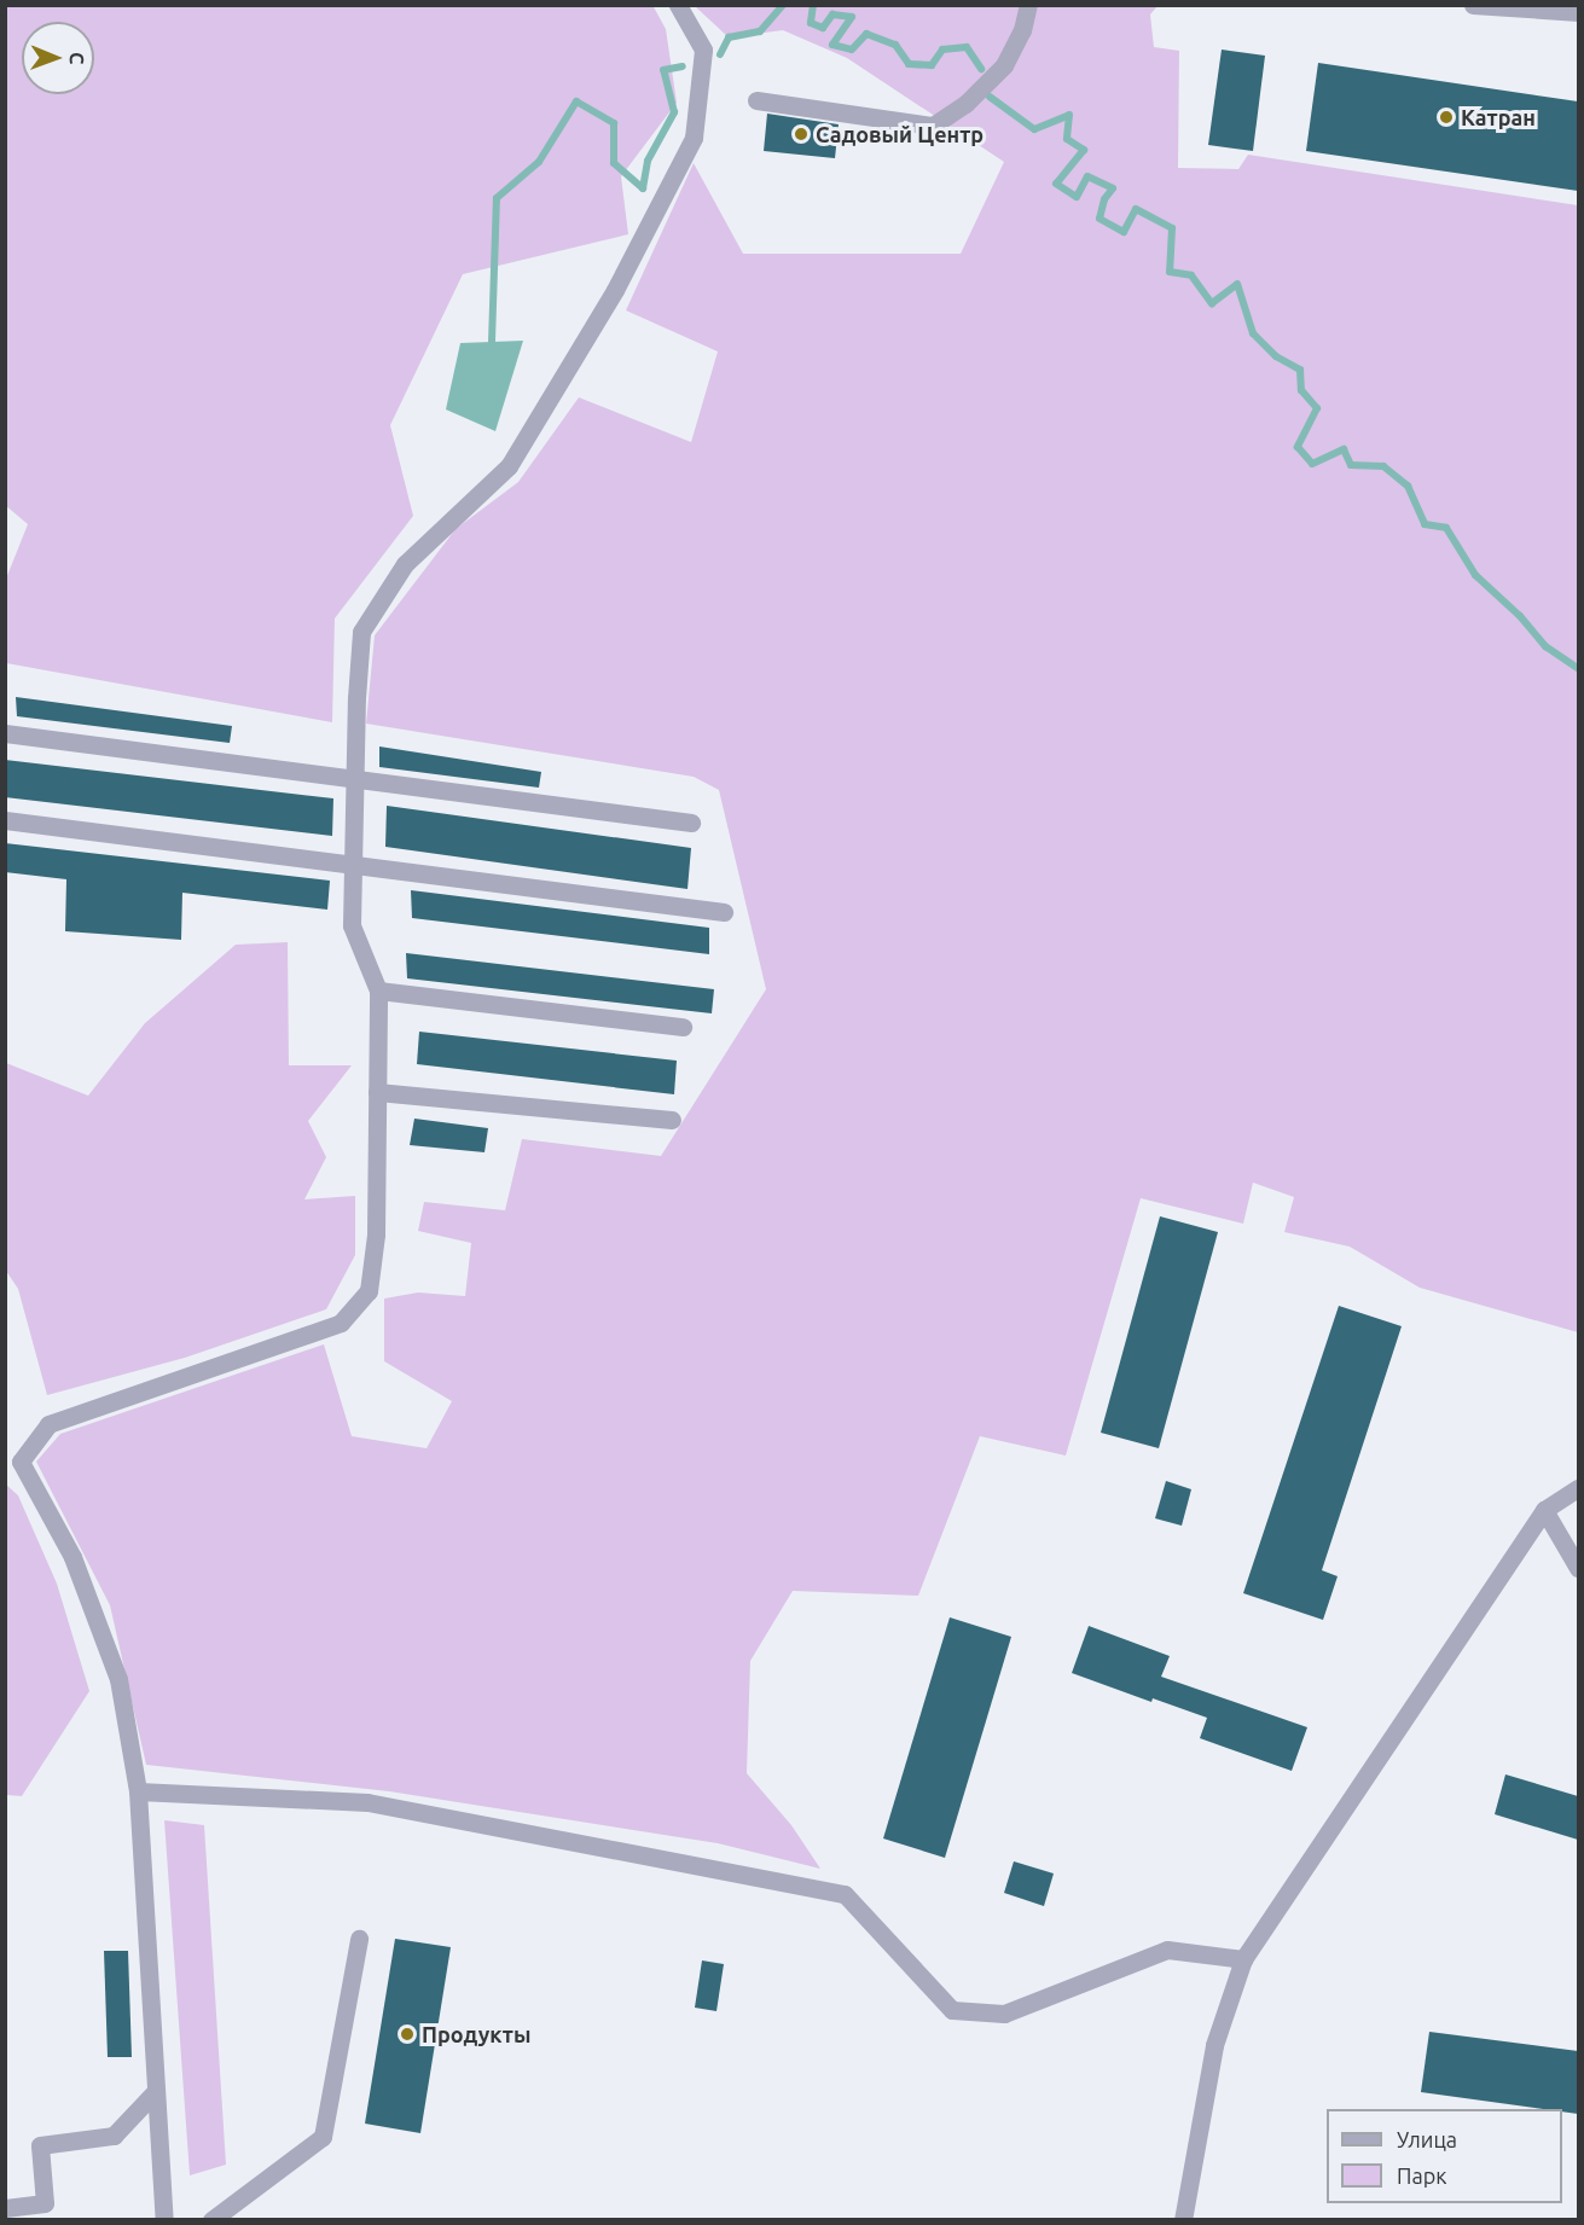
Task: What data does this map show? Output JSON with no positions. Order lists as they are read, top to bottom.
{
  "places": ["Катран", "Садовый Центр", "Продукты"],
  "legend": ["Улица", "Парк"],
  "north": "right"
}
